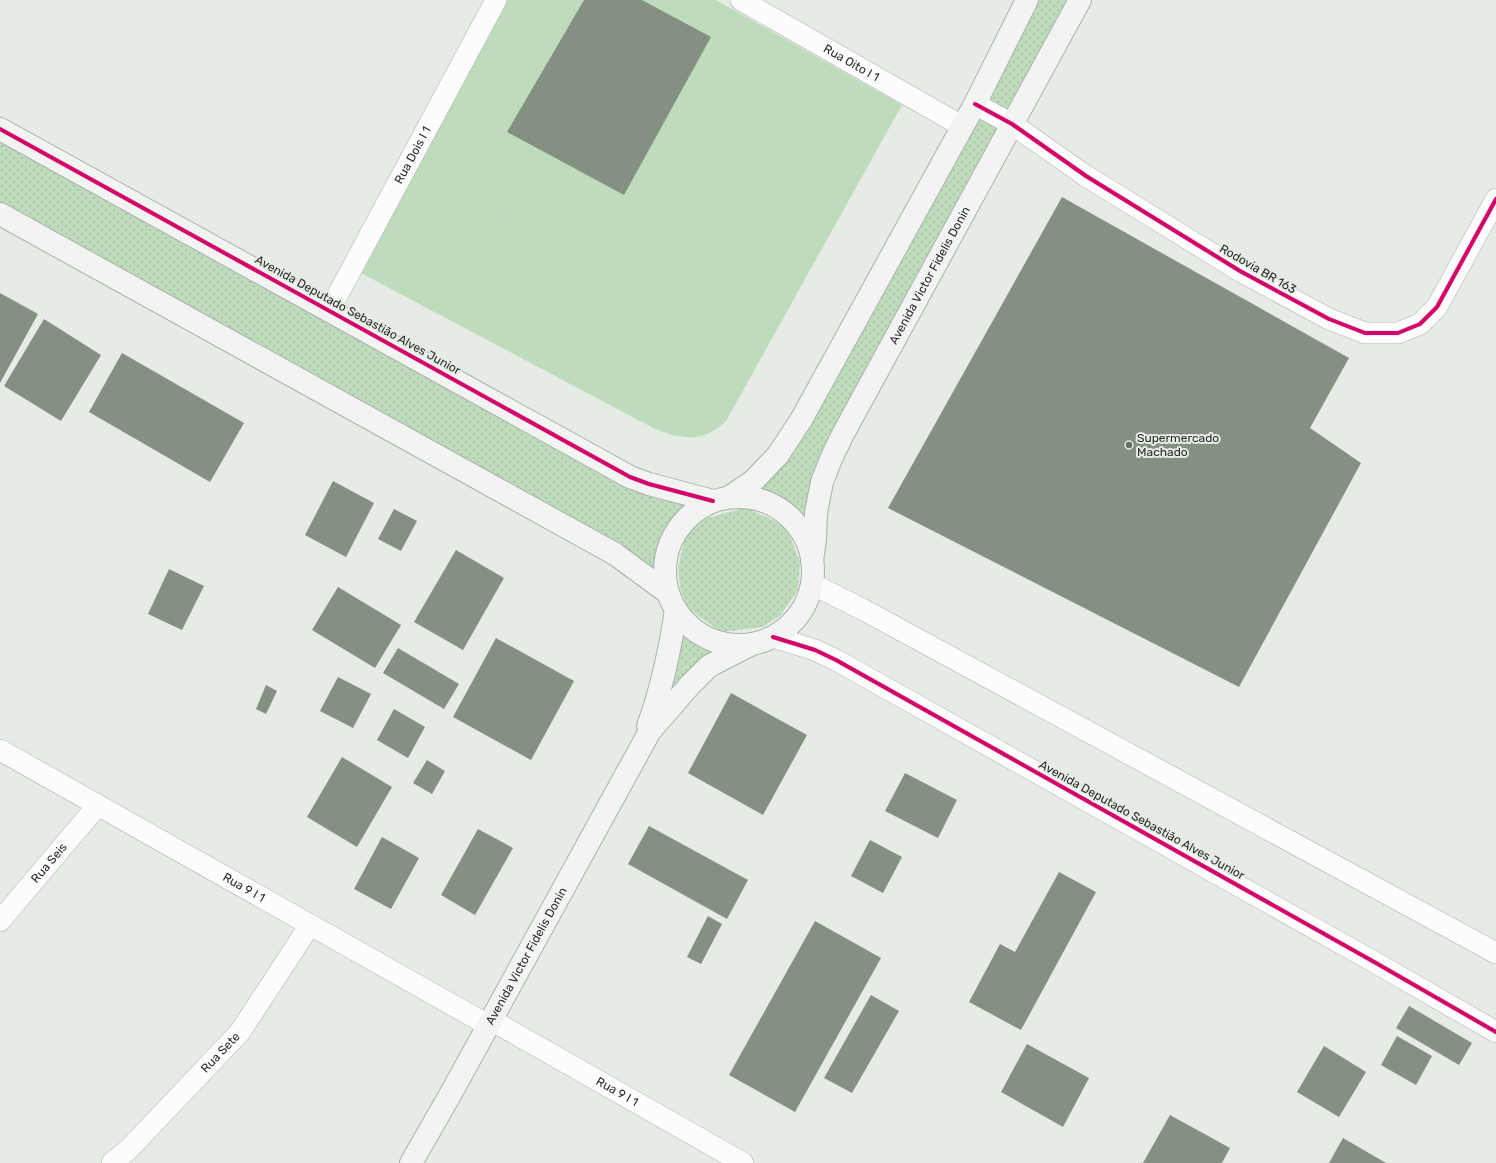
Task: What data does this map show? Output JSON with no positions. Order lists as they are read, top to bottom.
{
  "streets": {
    "street": [
      "Rua Oito I 1",
      "Rua Dois I 1",
      "Rodovia BR 163",
      "Avenida Victor Fidelis Donin",
      "Avenida Deputado Sebastião Alves Junior",
      "Rua Seis",
      "Rua 9 I 1",
      "Rua Sete"
    ]
  },
  "crossings": [
    ["Rua Dois I 1", "Avenida Deputado Sebastião Alves Junior"],
    ["Rodovia BR 163", "Avenida Victor Fidelis Donin"],
    ["Avenida Victor Fidelis Donin", "Avenida Deputado Sebastião Alves Junior"],
    ["Avenida Victor Fidelis Donin", "Rua 9 I 1"],
    ["Rua Seis", "Rua 9 I 1"],
    ["Rua 9 I 1", "Rua Sete"]
  ],
  "places": ["Supermercado Machado"]
}
